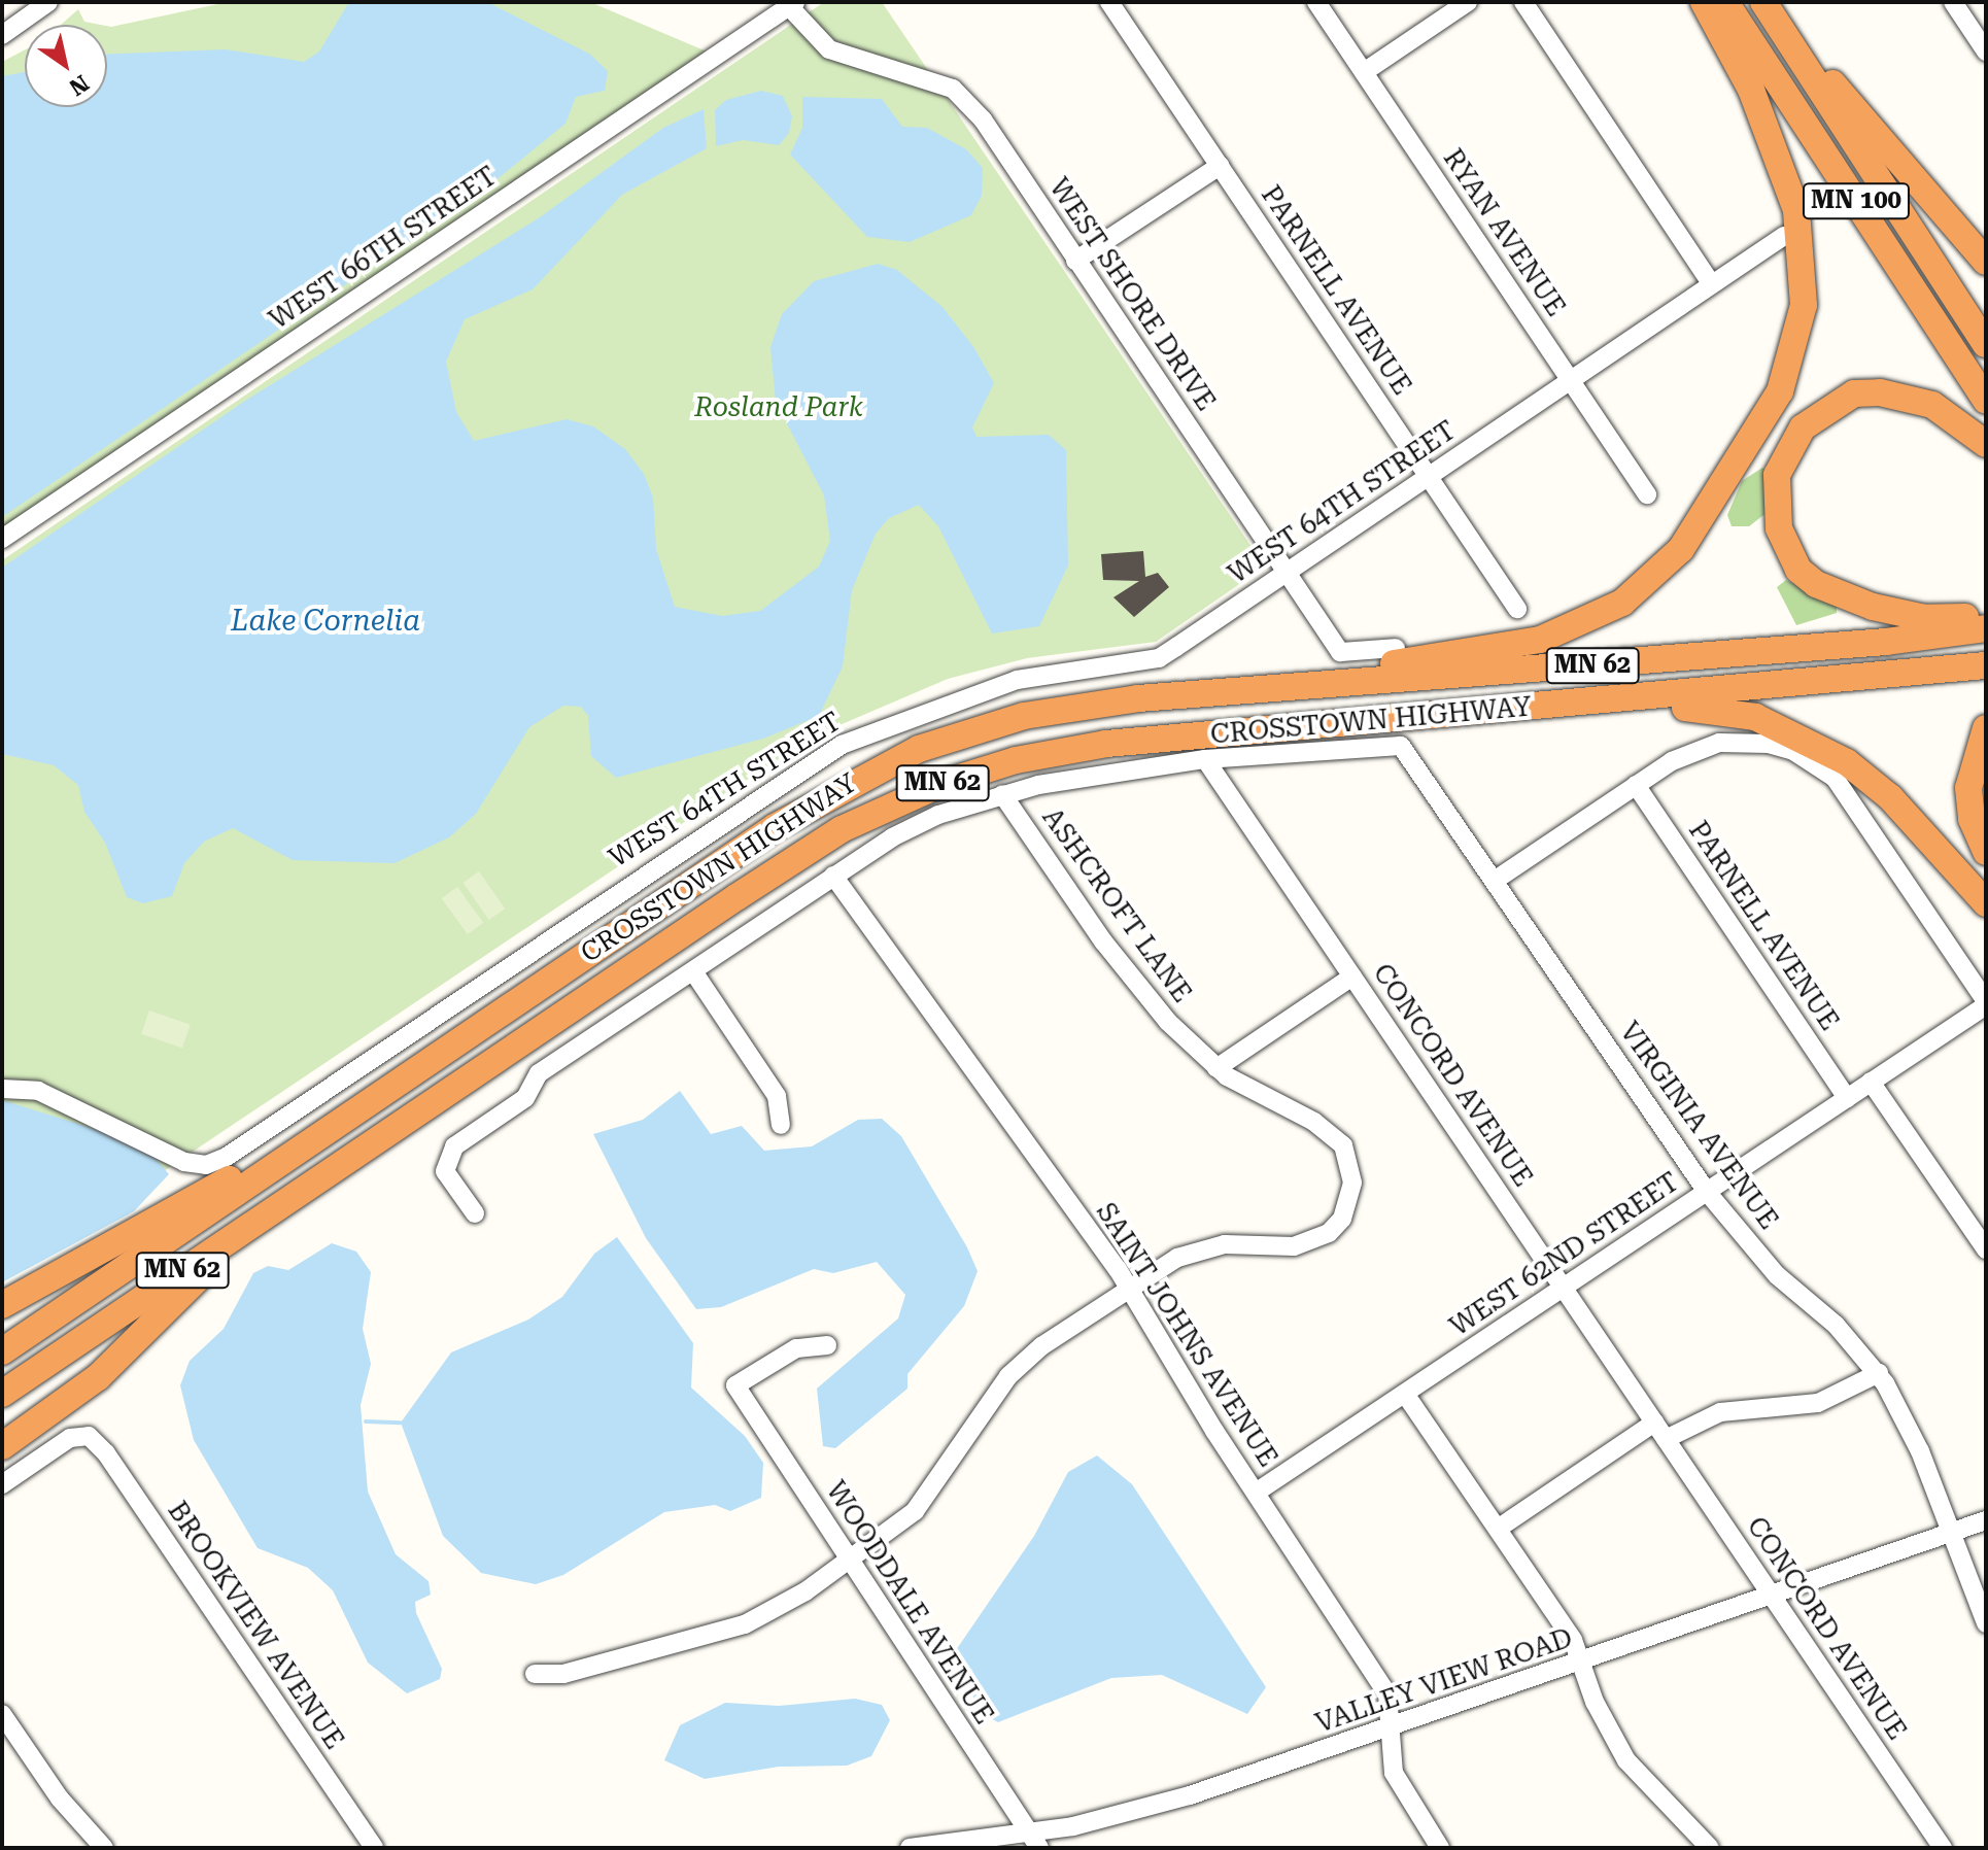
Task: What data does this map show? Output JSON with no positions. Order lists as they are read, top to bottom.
{
  "streets": {
    "highway": ["MN 100", "MN 62", "CROSSTOWN HIGHWAY"],
    "street": [
      "RYAN AVENUE",
      "WEST 66TH STREET",
      "PARNELL AVENUE",
      "WEST SHORE DRIVE",
      "WEST 64TH STREET",
      "ASHCROFT LANE",
      "CONCORD AVENUE",
      "VIRGINIA AVENUE",
      "WEST 62ND STREET",
      "SAINT JOHNS AVENUE",
      "WOODDALE AVENUE",
      "BROOKVIEW AVENUE",
      "VALLEY VIEW ROAD"
    ]
  },
  "crossings": [
    ["RYAN AVENUE", "WEST 64TH STREET"],
    ["WEST 66TH STREET", "WEST SHORE DRIVE"],
    ["PARNELL AVENUE", "WEST 64TH STREET"],
    ["PARNELL AVENUE", "WEST 62ND STREET"],
    ["WEST SHORE DRIVE", "WEST 64TH STREET"],
    ["ASHCROFT LANE", "SAINT JOHNS AVENUE"],
    ["ASHCROFT LANE", "WOODDALE AVENUE"],
    ["CONCORD AVENUE", "VIRGINIA AVENUE"],
    ["CONCORD AVENUE", "WEST 62ND STREET"],
    ["CONCORD AVENUE", "VALLEY VIEW ROAD"],
    ["VIRGINIA AVENUE", "WEST 62ND STREET"],
    ["VIRGINIA AVENUE", "VALLEY VIEW ROAD"],
    ["WEST 62ND STREET", "SAINT JOHNS AVENUE"],
    ["SAINT JOHNS AVENUE", "VALLEY VIEW ROAD"],
    ["WOODDALE AVENUE", "VALLEY VIEW ROAD"]
  ],
  "water": ["Lake Cornelia"],
  "parks": ["Rosland Park"],
  "north": "bottom right"
}
